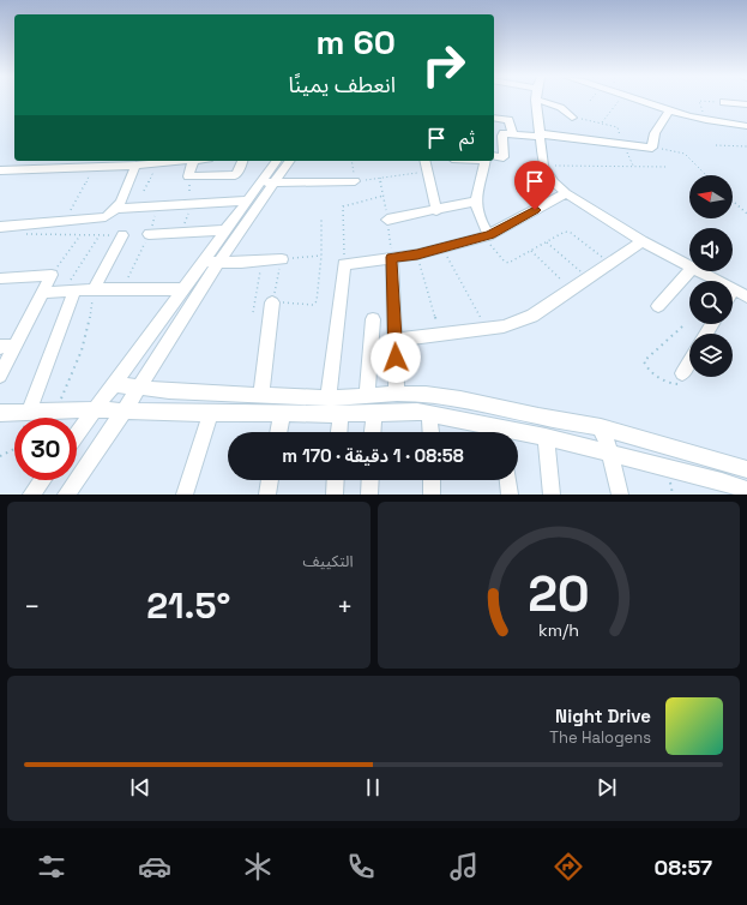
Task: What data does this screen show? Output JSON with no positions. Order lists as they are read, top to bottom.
{
  "north": "left",
  "page": {
    "turn": ["60 m", "انعطف يمينًا"],
    "then": "ثم",
    "limit": "30",
    "trip": "08:58 · 1 دقيقة · 170 m",
    "tile": "التكييف",
    "heat": ["−", "21.5°", "+"],
    "song": ["Night Drive", "The Halogens"],
    "tabs": "08:57",
    "gauge": ["20", "km/h"]
  }
}
